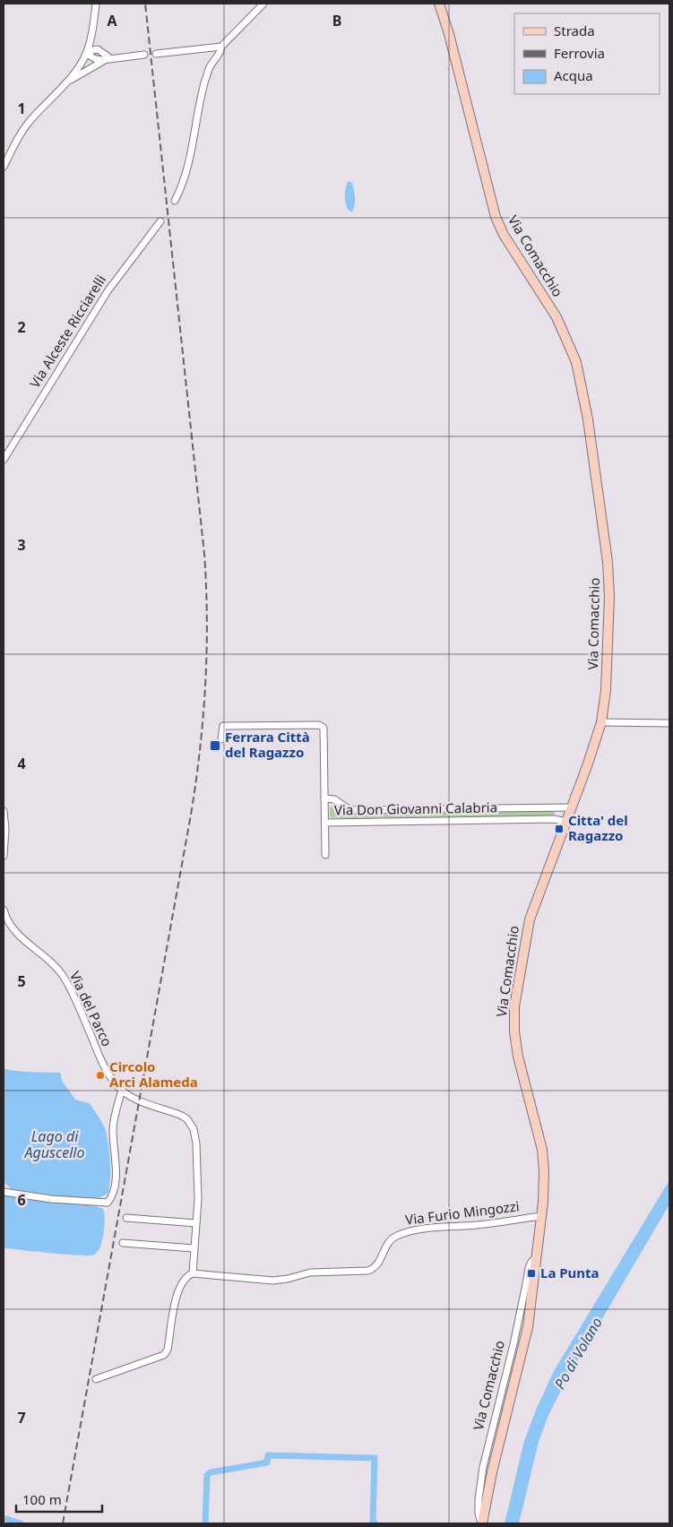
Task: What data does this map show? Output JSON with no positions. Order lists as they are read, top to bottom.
{
  "streets": {
    "main road": ["Via Comacchio"],
    "street": [
      "Via Alceste Ricciarelli",
      "Via Don Giovanni Calabria",
      "Via del Parco",
      "Via Furio Mingozzi"
    ]
  },
  "crossings": [
    ["Via Comacchio", "Via Don Giovanni Calabria"],
    ["Via Comacchio", "Via Furio Mingozzi"],
    ["Via del Parco", "Via Furio Mingozzi"]
  ],
  "water": ["Lago di Aguscello", "Po di Volano"],
  "places": {
    "transit": ["Ferrara Città del Ragazzo", "Citta' del Ragazzo", "La Punta"],
    "other": ["Circolo Arci Alameda"]
  },
  "legend": ["Strada", "Ferrovia", "Acqua"],
  "scale_bar": "100 m",
  "grid": {
    "columns": ["A", "B"],
    "rows": [
      "1",
      "2",
      "3",
      "4",
      "5",
      "6",
      "7"
    ]
  }
}
